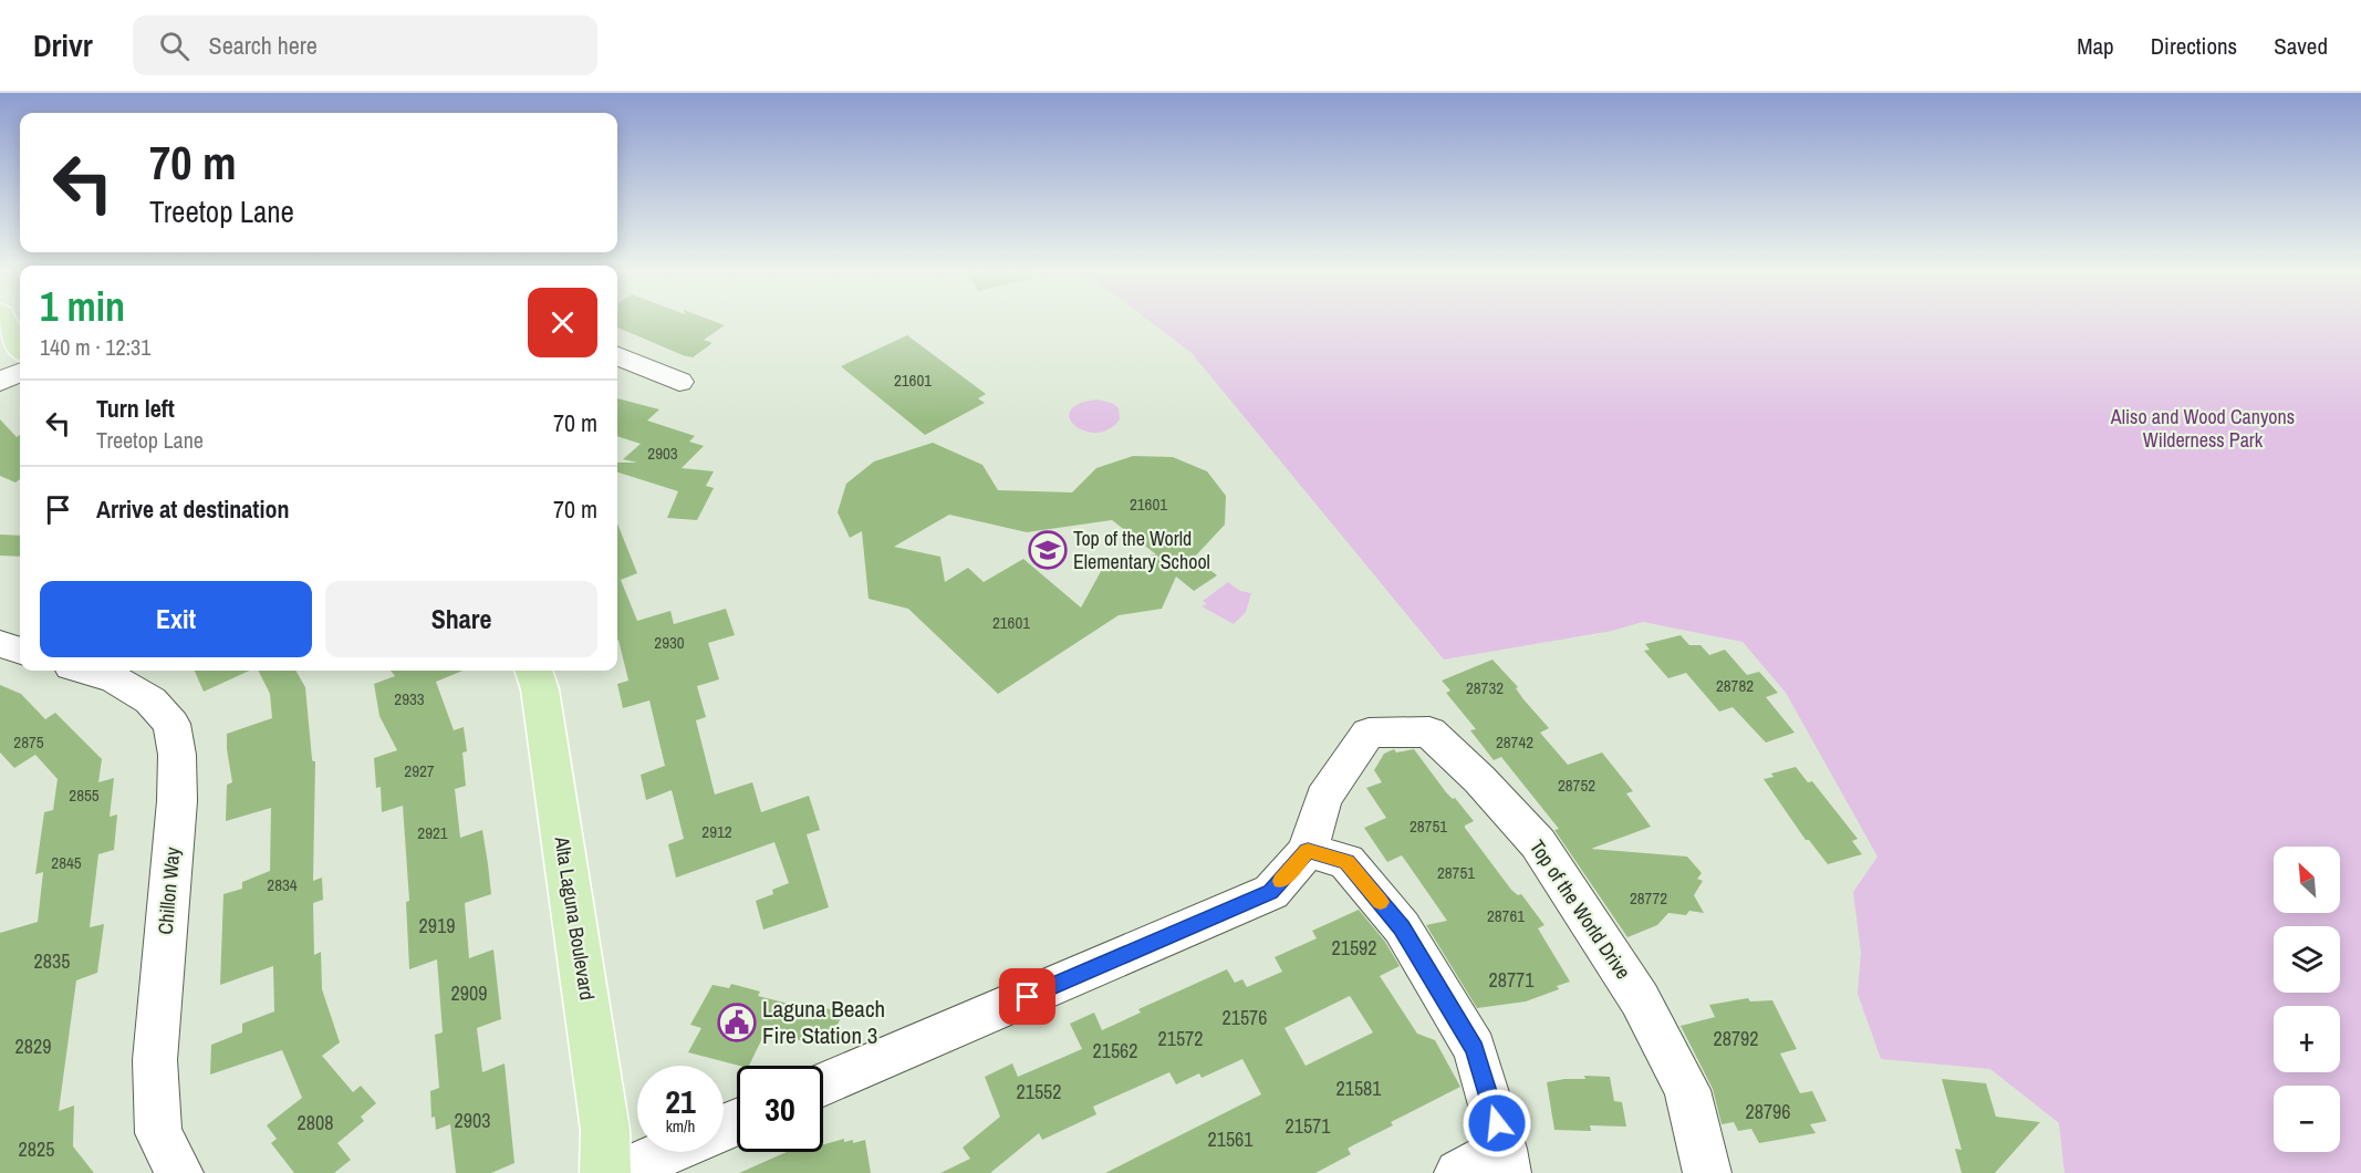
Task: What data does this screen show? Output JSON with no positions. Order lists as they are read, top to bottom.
{
  "streets": {
    "main road": ["Alta Laguna Boulevard"],
    "street": ["Chillon Way", "Top of the World Drive"]
  },
  "parks": ["Aliso and Wood Canyons Wilderness Park"],
  "places": {
    "school or university": ["Top of the World Elementary School"],
    "public building": ["Laguna Beach Fire Station 3"]
  },
  "house_numbers": [
    "21601",
    "2903",
    "21601",
    "21601",
    "2930",
    "28782",
    "28732",
    "2933",
    "2875",
    "28742",
    "2927",
    "28752",
    "2855",
    "28751",
    "2912",
    "2921",
    "2845",
    "28751",
    "2834",
    "28772",
    "28761",
    "2919",
    "21592",
    "2835",
    "28771",
    "2909",
    "21576",
    "21572",
    "28792",
    "2829",
    "21562",
    "21581",
    "21552",
    "28796",
    "2903",
    "2808",
    "21571",
    "21561",
    "2825"
  ],
  "north": "top left",
  "page": {
    "header": "Drivr",
    "search": "Search here",
    "nav": ["Map", "Directions", "Saved"],
    "turn": ["70 m", "Treetop Lane"],
    "heading": ["1 min", "140 m · 12:31"],
    "list": [
      {
        "name": "Turn left",
        "note": "Treetop Lane",
        "value": "70 m"
      },
      {
        "name": "Arrive at destination",
        "value": "70 m"
      }
    ],
    "buttons": ["Exit", "Share"],
    "map_buttons": ["+", "−"],
    "speed": "21 km/h",
    "limit": "30"
  }
}
